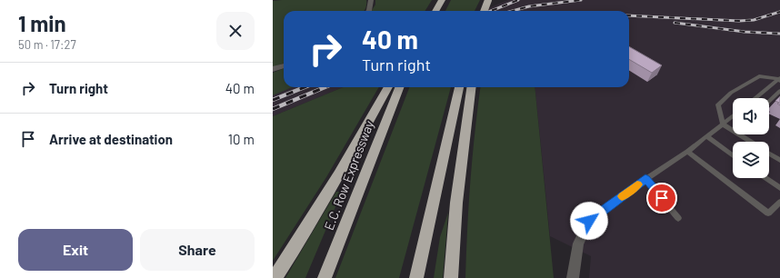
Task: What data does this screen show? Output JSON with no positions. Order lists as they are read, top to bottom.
{
  "streets": {
    "highway": ["E.C. Row Expressway"]
  },
  "page": {
    "heading": ["1 min", "50 m · 17:27"],
    "turn": ["40 m", "Turn right"],
    "list": [
      {
        "name": "Turn right",
        "value": "40 m"
      },
      {
        "name": "Arrive at destination",
        "value": "10 m"
      }
    ],
    "buttons": ["Exit", "Share"]
  }
}
